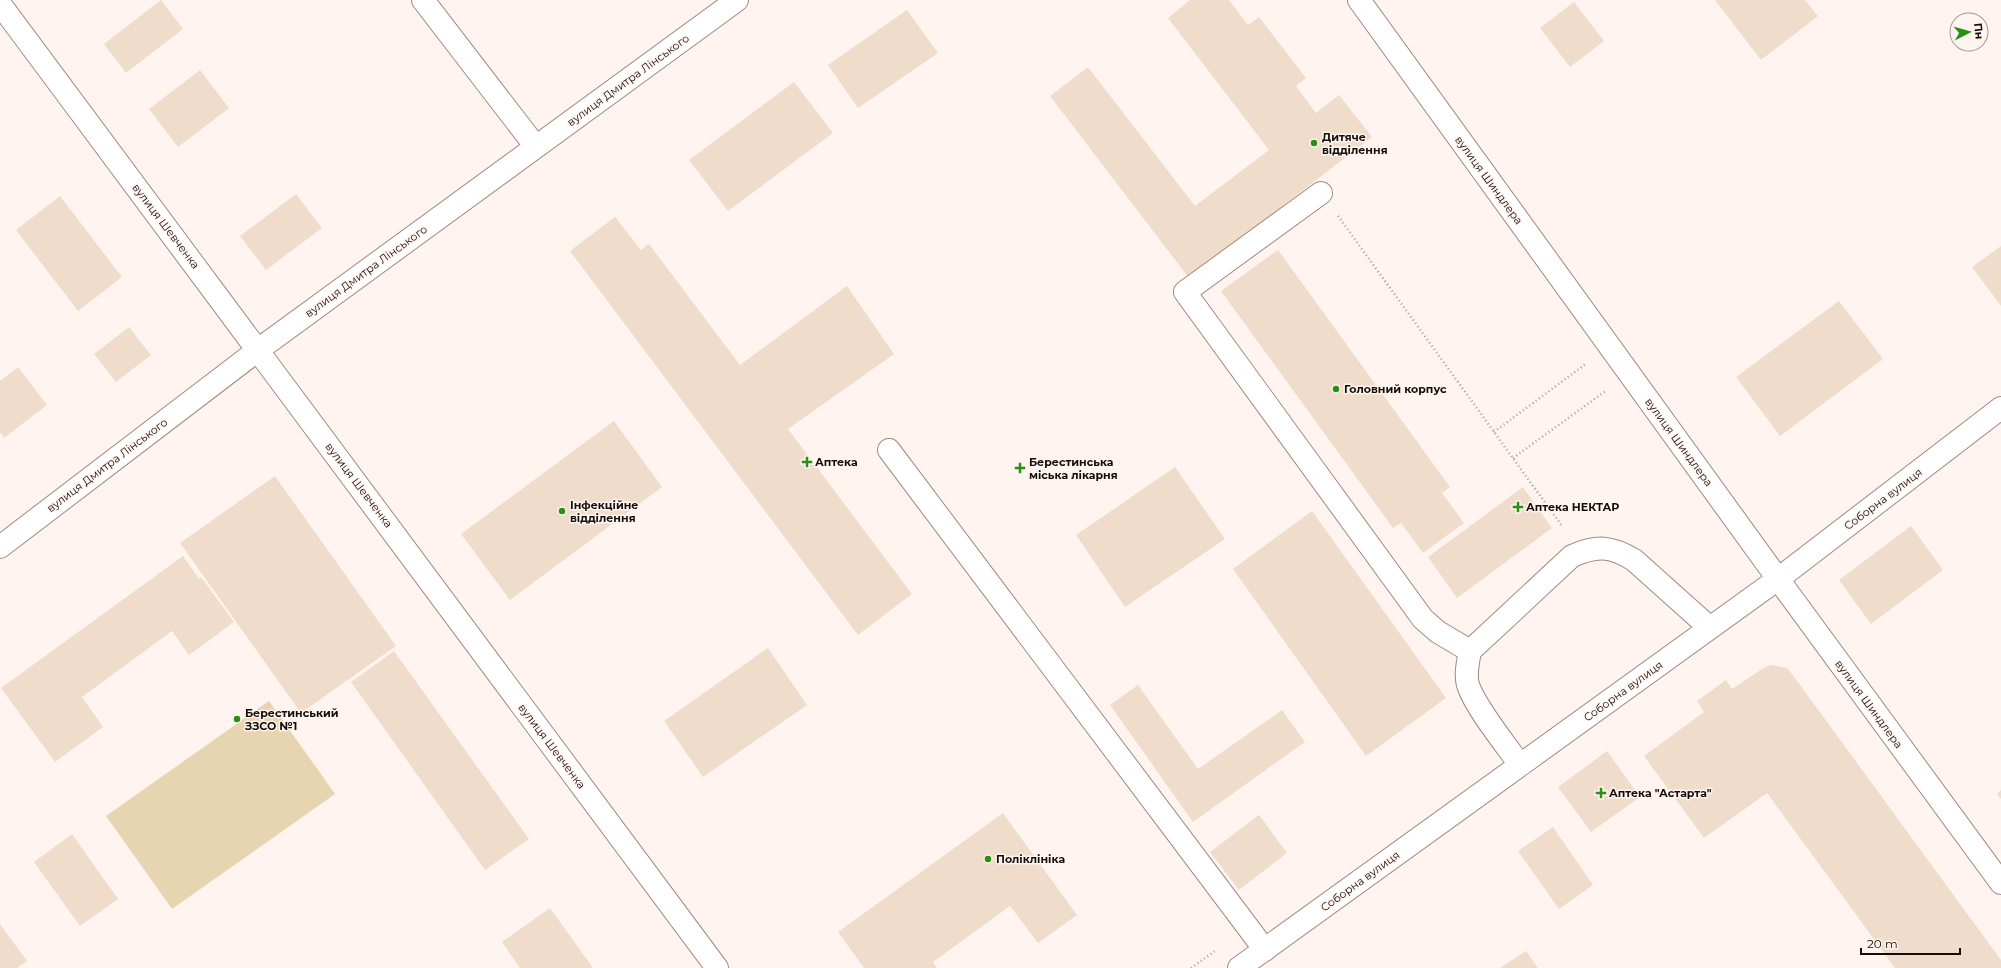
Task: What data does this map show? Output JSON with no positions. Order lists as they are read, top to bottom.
{
  "streets": {
    "street": [
      "вулиця Дмитра Лінського",
      "вулиця Шиндлера",
      "вулиця Шевченка",
      "Соборна вулиця"
    ]
  },
  "crossings": [
    ["вулиця Дмитра Лінського", "вулиця Шевченка"],
    ["вулиця Шиндлера", "Соборна вулиця"]
  ],
  "places": {
    "other": [
      "Дитяче відділення",
      "Головний корпус",
      "Інфекційне відділення",
      "Берестинський ЗЗСО №1",
      "Поліклініка"
    ],
    "health": [
      "Аптека",
      "Берестинська міська лікарня",
      "Аптека НЕКТАР",
      "Аптека \"Астарта\""
    ]
  },
  "scale_bar": "20 m",
  "north": "right"
}
